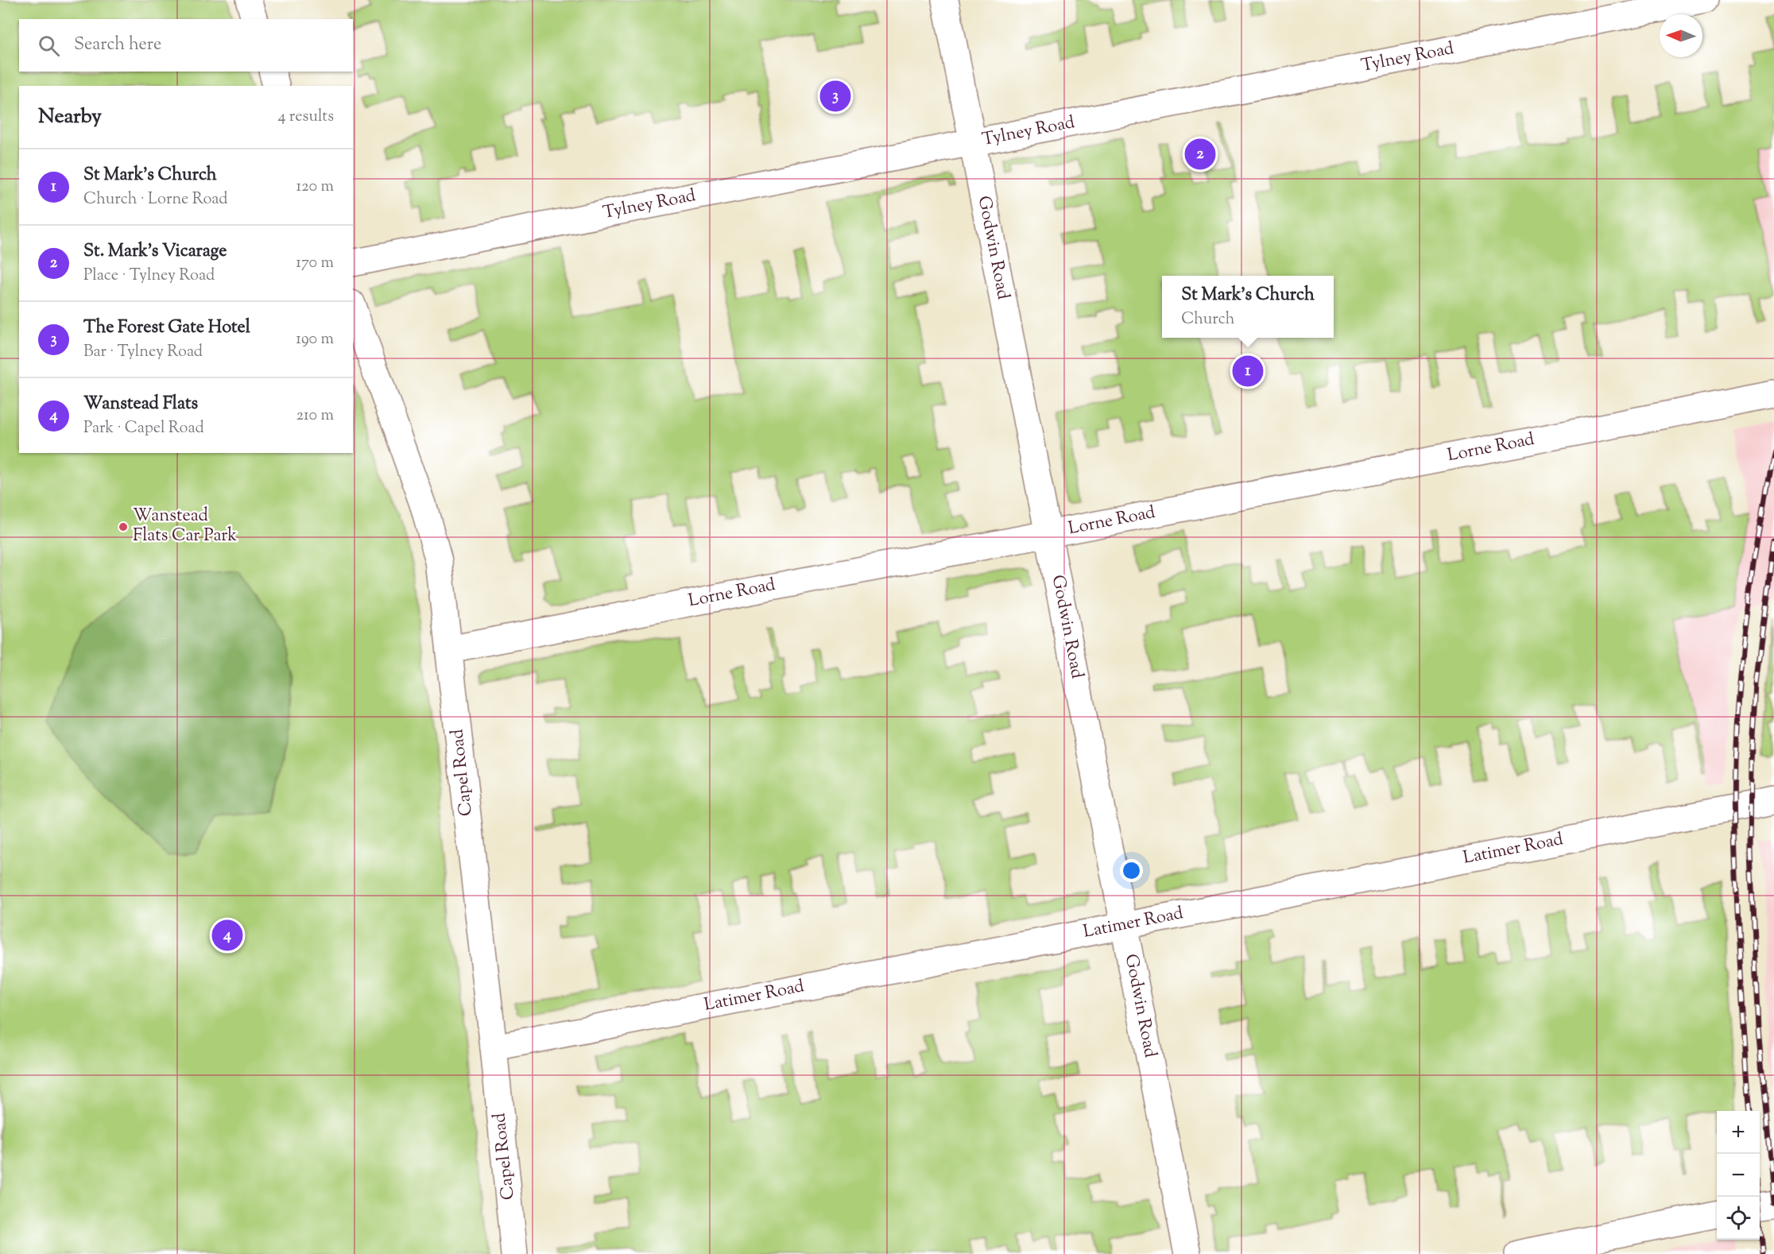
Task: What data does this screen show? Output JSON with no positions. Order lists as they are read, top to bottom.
{
  "streets": {
    "street": [
      "Tylney Road",
      "Godwin Road",
      "Lorne Road",
      "Capel Road",
      "Latimer Road"
    ]
  },
  "crossings": [
    ["Tylney Road", "Godwin Road"],
    ["Godwin Road", "Lorne Road"],
    ["Godwin Road", "Latimer Road"],
    ["Lorne Road", "Capel Road"],
    ["Capel Road", "Latimer Road"]
  ],
  "places": ["Wanstead Flats Car Park"],
  "north": "left",
  "page": {
    "search": "Search here",
    "pins": [
      "3",
      "2",
      "1",
      "4"
    ],
    "heading": ["Nearby", "4 results"],
    "list": [
      {
        "mark": "1",
        "name": "St Mark's Church",
        "note": "Church · Lorne Road",
        "value": "120 m"
      },
      {
        "mark": "2",
        "name": "St. Mark's Vicarage",
        "note": "Place · Tylney Road",
        "value": "170 m"
      },
      {
        "mark": "3",
        "name": "The Forest Gate Hotel",
        "note": "Bar · Tylney Road",
        "value": "190 m"
      },
      {
        "mark": "4",
        "name": "Wanstead Flats",
        "note": "Park · Capel Road",
        "value": "210 m"
      }
    ],
    "popup": ["St Mark's Church", "Church"],
    "map_buttons": ["+", "−"]
  }
}
